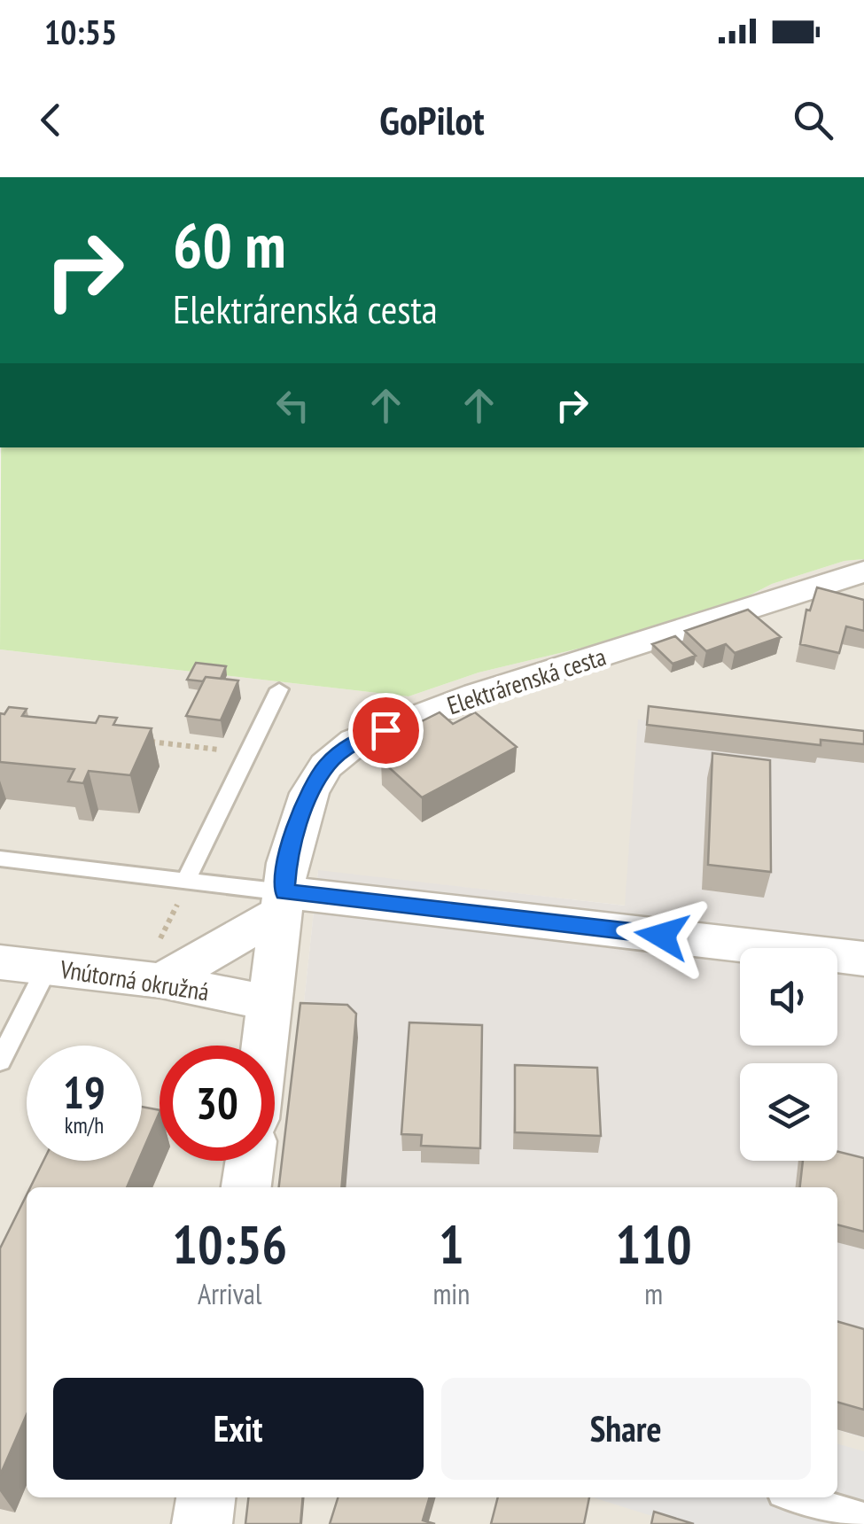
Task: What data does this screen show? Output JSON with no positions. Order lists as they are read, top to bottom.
{
  "streets": {
    "street": ["Elektrárenská cesta", "Vnútorná okružná"]
  },
  "page": {
    "status": "10:55",
    "header": "GoPilot",
    "turn": ["60 m", "Elektrárenská cesta"],
    "speed": "19 km/h",
    "limit": "30",
    "eta": [
      "10:56",
      "Arrival",
      "1",
      "min",
      "110",
      "m"
    ],
    "buttons": ["Exit", "Share"]
  }
}
